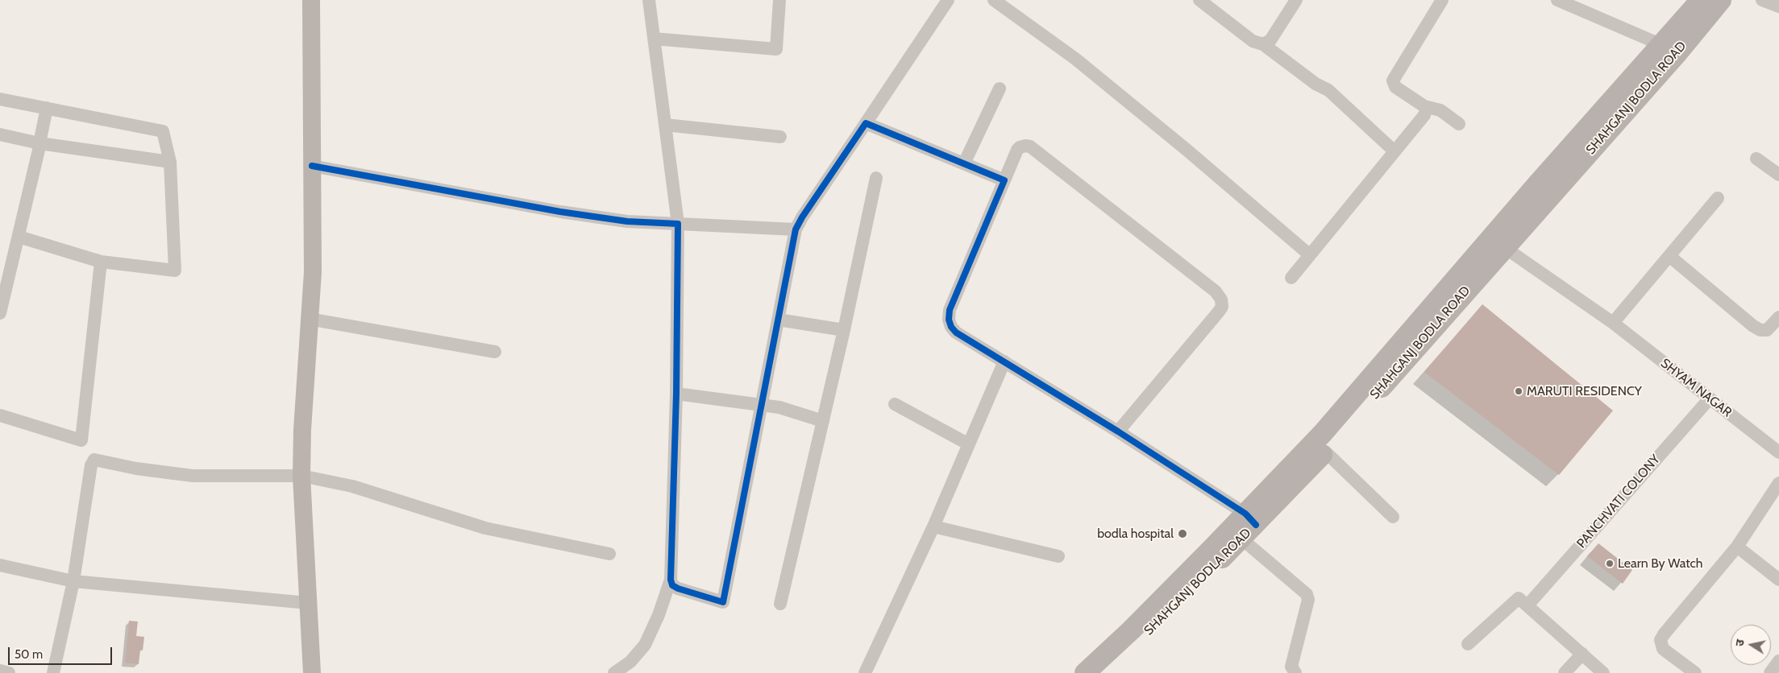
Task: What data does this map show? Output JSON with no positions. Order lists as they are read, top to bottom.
{
  "streets": {
    "main road": ["SHAHGANJ BODLA ROAD"],
    "street": ["SHYAM NAGAR", "PANCHVATI COLONY"]
  },
  "crossings": [
    ["SHAHGANJ BODLA ROAD", "SHYAM NAGAR"],
    ["SHYAM NAGAR", "PANCHVATI COLONY"]
  ],
  "places": ["MARUTI RESIDENCY", "bodla hospital", "Learn By Watch"],
  "scale_bar": "50 m",
  "north": "left"
}
